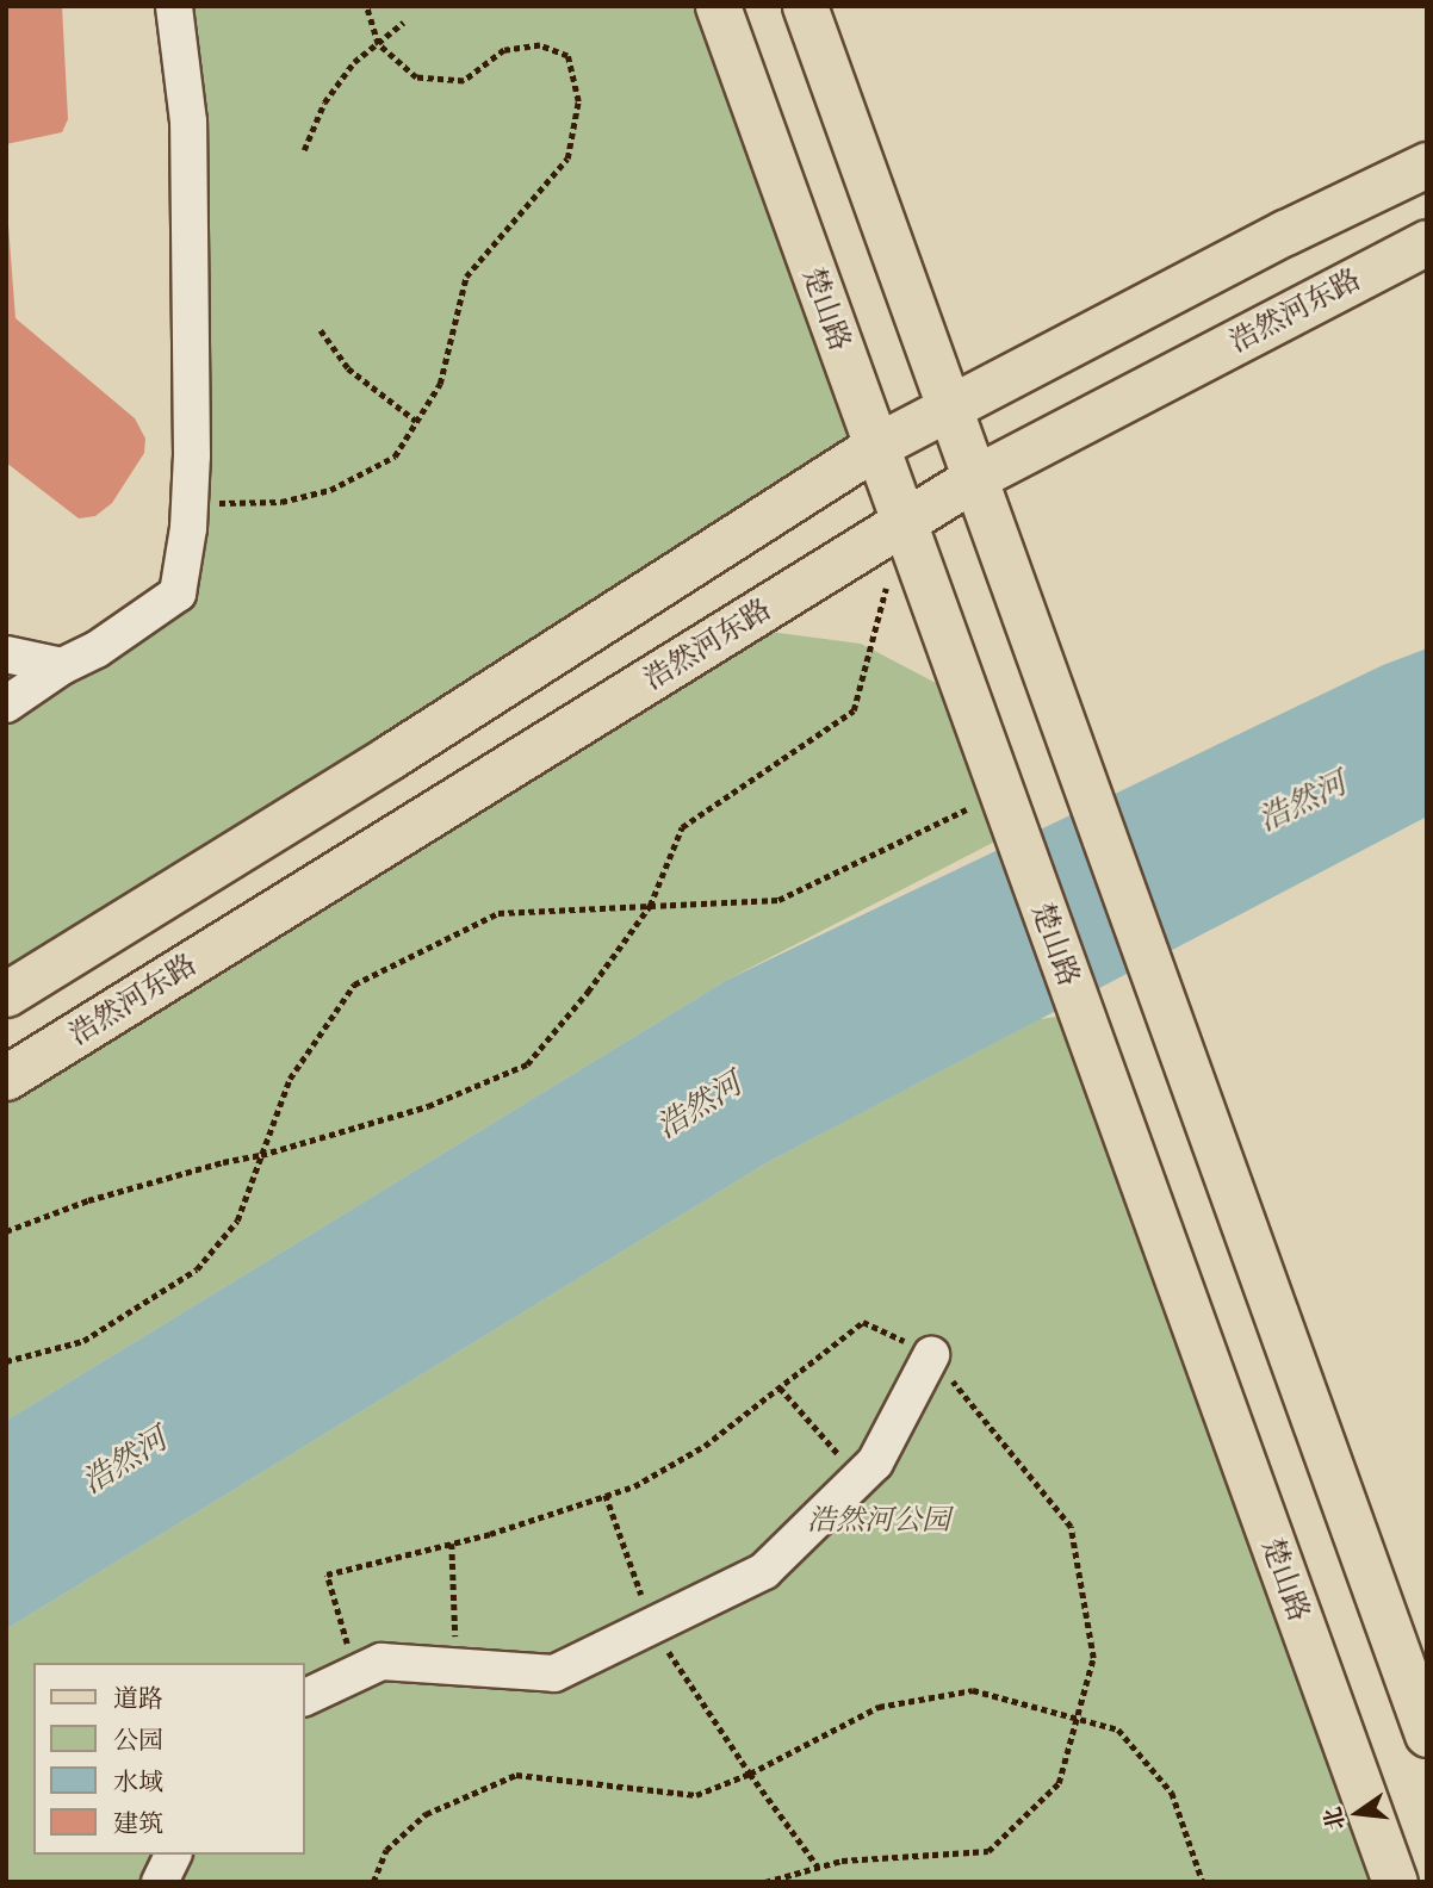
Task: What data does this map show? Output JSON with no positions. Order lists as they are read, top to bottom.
{
  "streets": {
    "main road": ["楚山路", "浩然河东路"]
  },
  "crossings": [
    ["楚山路", "浩然河东路"]
  ],
  "water": ["浩然河"],
  "parks": ["浩然河公园"],
  "legend": [
    "道路",
    "公园",
    "水域",
    "建筑"
  ],
  "north": "left"
}
